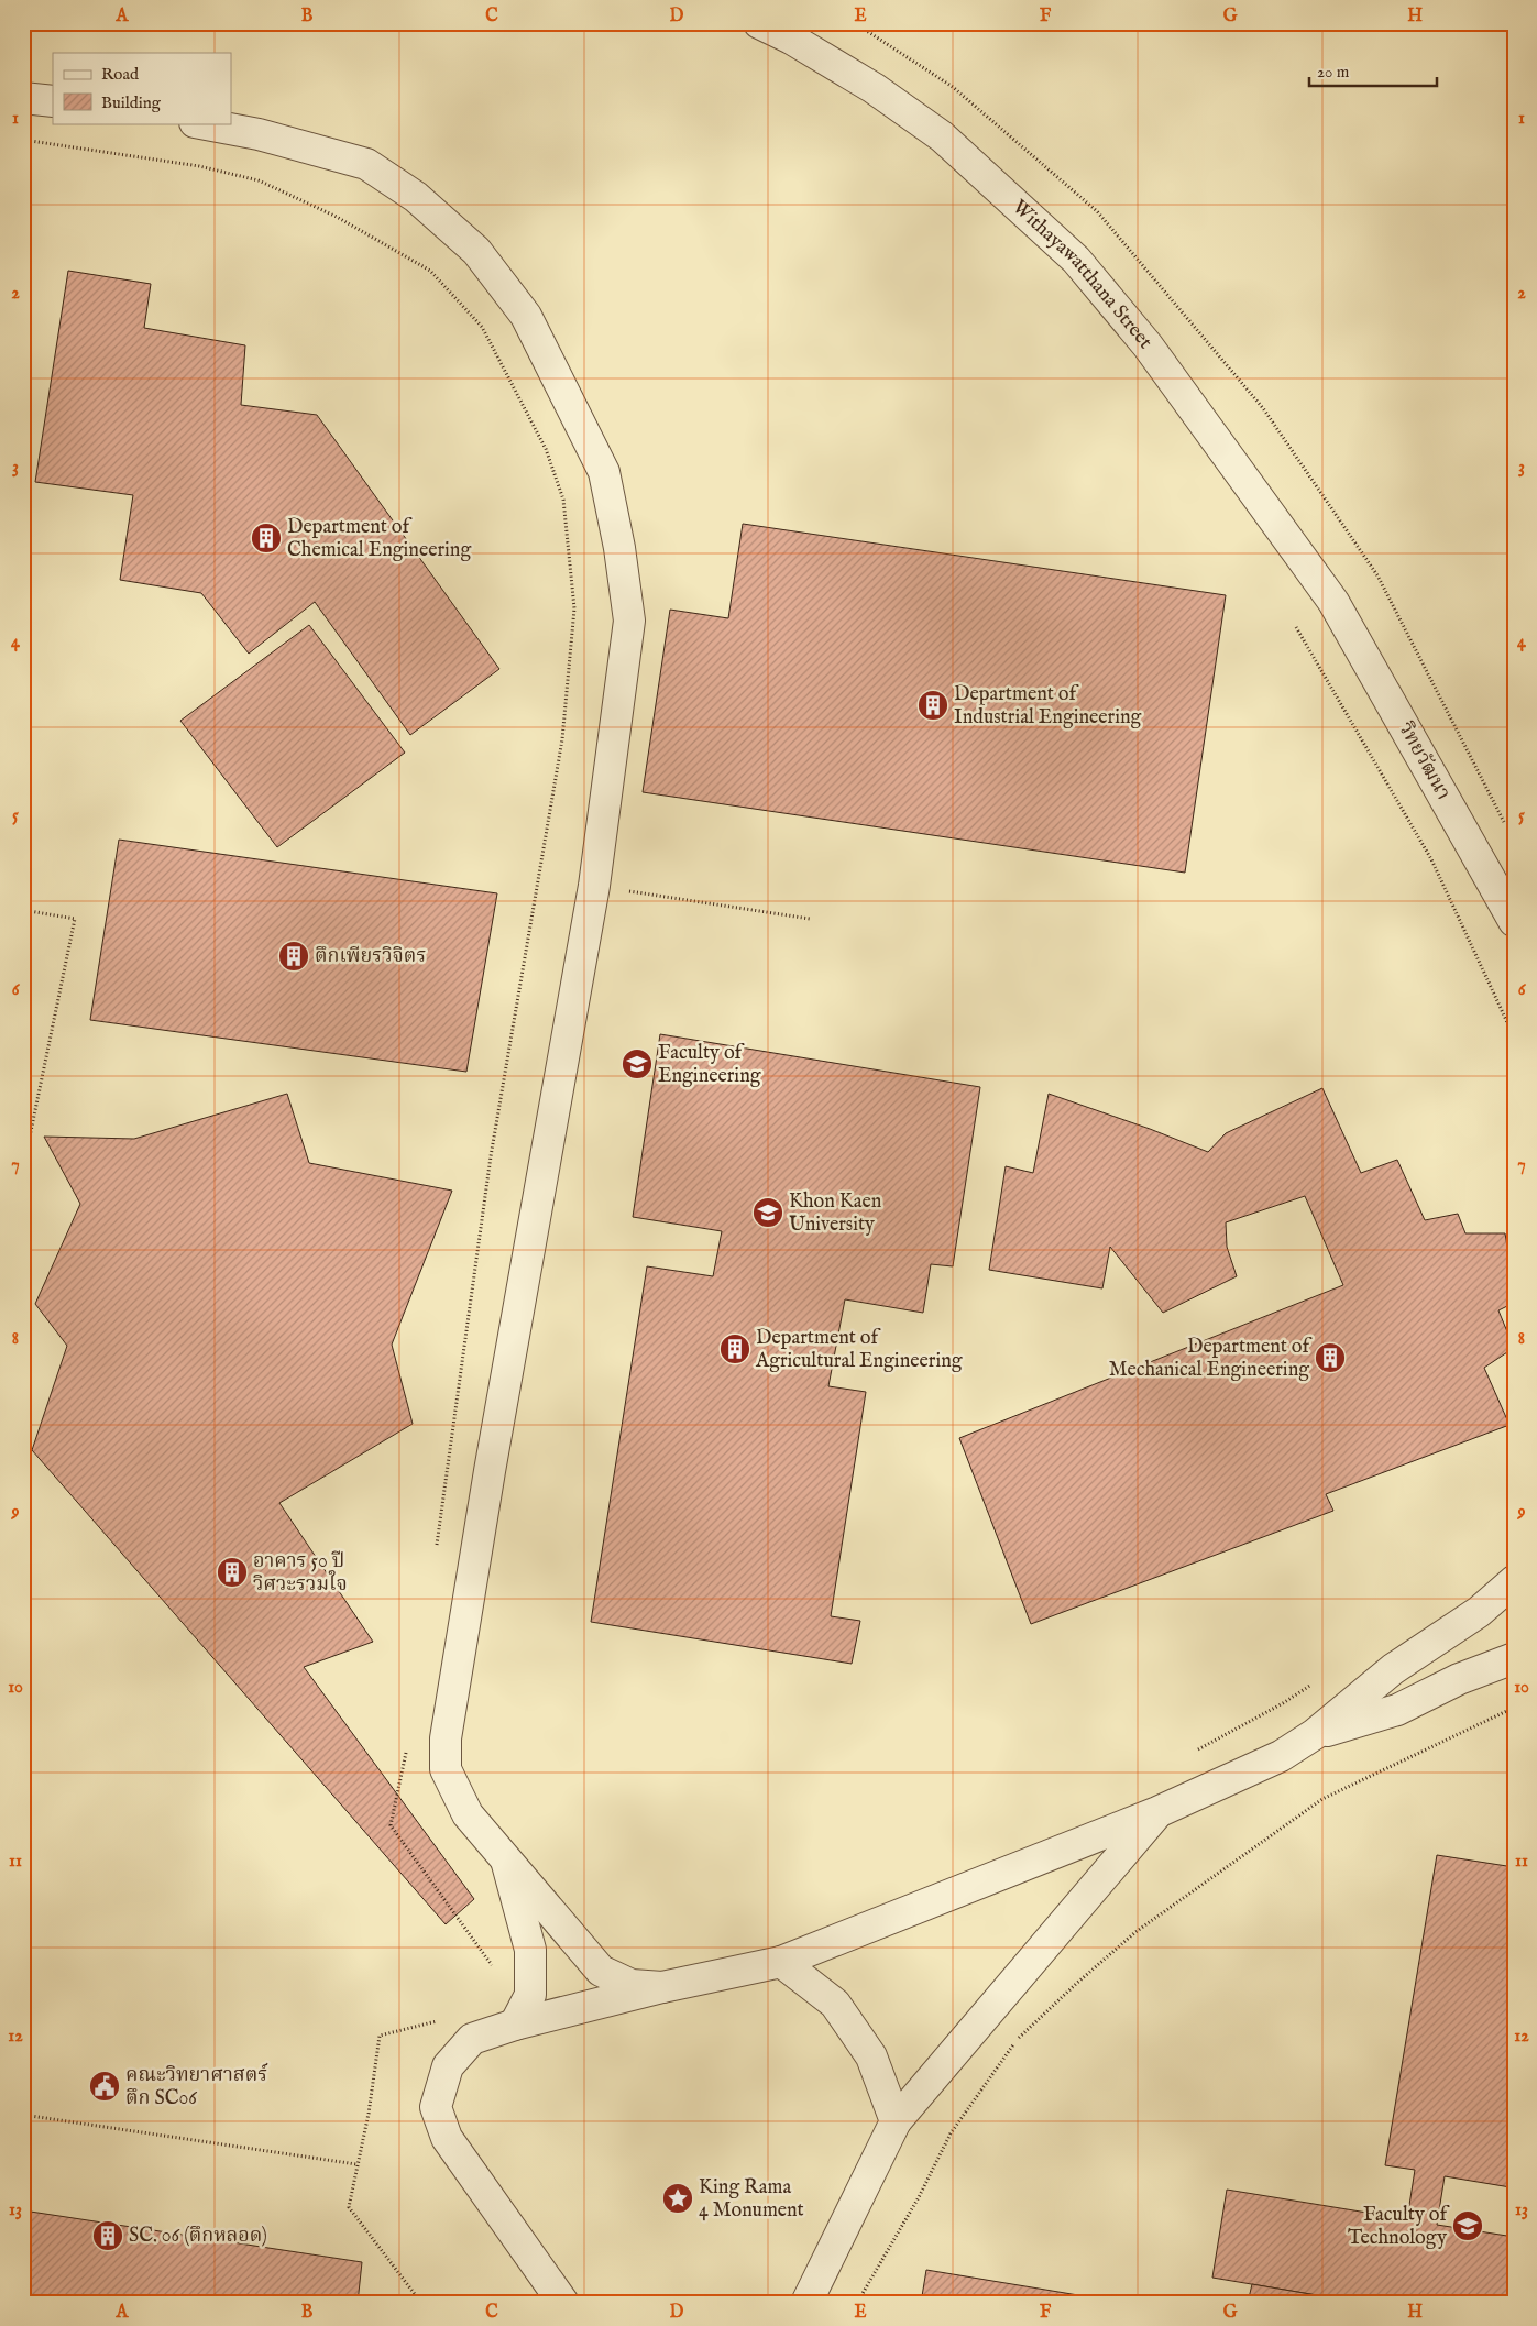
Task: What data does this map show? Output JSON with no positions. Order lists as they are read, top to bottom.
{
  "streets": {
    "street": ["Withayawatthana Street", "วิทยวัฒนา"]
  },
  "crossings": [
    ["Withayawatthana Street", "วิทยวัฒนา"]
  ],
  "places": {
    "building": [
      "Department of Chemical Engineering",
      "Department of Industrial Engineering",
      "ตึกเพียรวิจิตร",
      "Department of Agricultural Engineering",
      "Department of Mechanical Engineering",
      "อาคาร 50 ปี วิศวะรวมใจ",
      "SC. 06 (ตึกหลอด)"
    ],
    "school or university": ["Faculty of Engineering", "Khon Kaen University", "Faculty of Technology"],
    "public building": ["คณะวิทยาศาสตร์ ตึก SC06"],
    "place": ["King Rama 4 Monument"]
  },
  "legend": ["Road", "Building"],
  "scale_bar": "20 m",
  "grid": {
    "columns": [
      "A",
      "B",
      "C",
      "D",
      "E",
      "F",
      "G",
      "H"
    ],
    "rows": [
      "1",
      "2",
      "3",
      "4",
      "5",
      "6",
      "7",
      "8",
      "9",
      "10",
      "11",
      "12",
      "13"
    ]
  }
}
